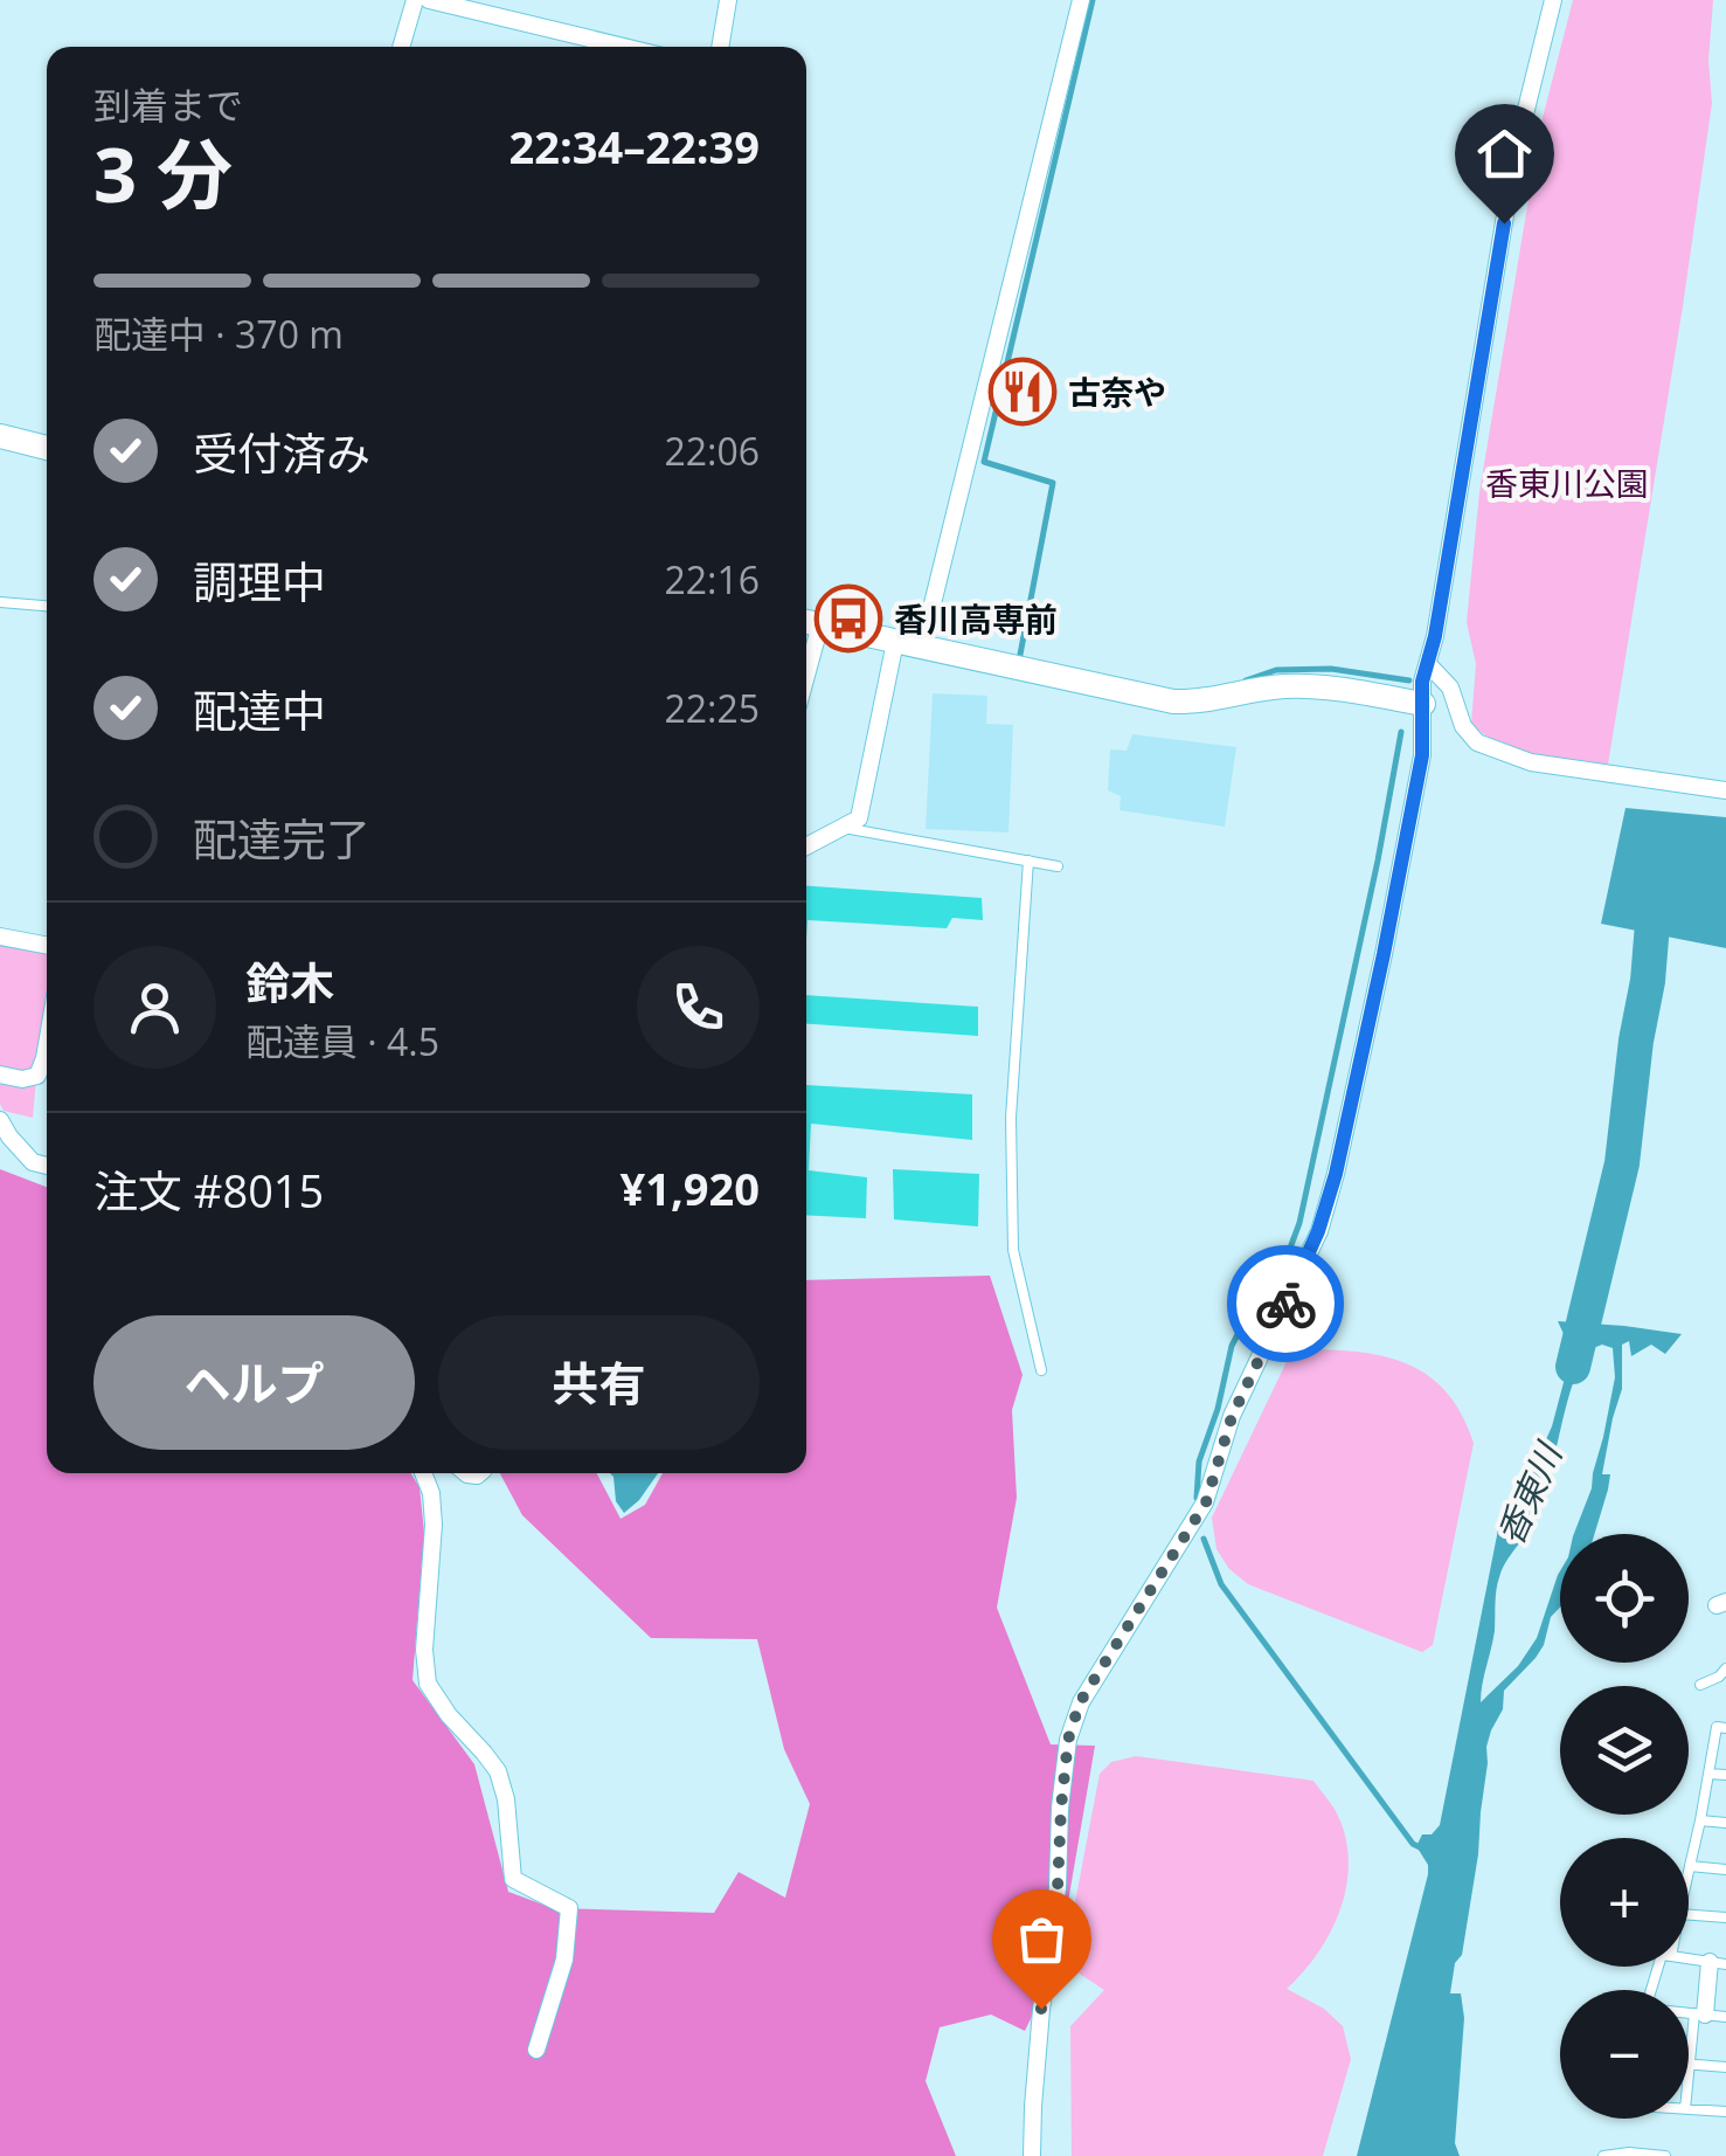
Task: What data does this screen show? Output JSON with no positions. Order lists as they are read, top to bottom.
{
  "water": ["香東川"],
  "parks": ["香東川公園"],
  "places": {
    "restaurant": ["古奈や"],
    "bus stop": ["香川高専前"]
  },
  "page": {
    "heading": ["3 分", "到着まで", "22:34–22:39"],
    "panel": [
      "鈴木",
      "配達員 · 4.5",
      "注文 #8015",
      "¥1,920"
    ],
    "bar": "配達中 · 370 m",
    "list": [
      ["受付済み", "22:06"],
      ["調理中", "22:16"],
      ["配達中", "22:25"],
      "配達完了"
    ],
    "buttons": ["ヘルプ", "共有"],
    "map_buttons": ["+", "−"]
  }
}
